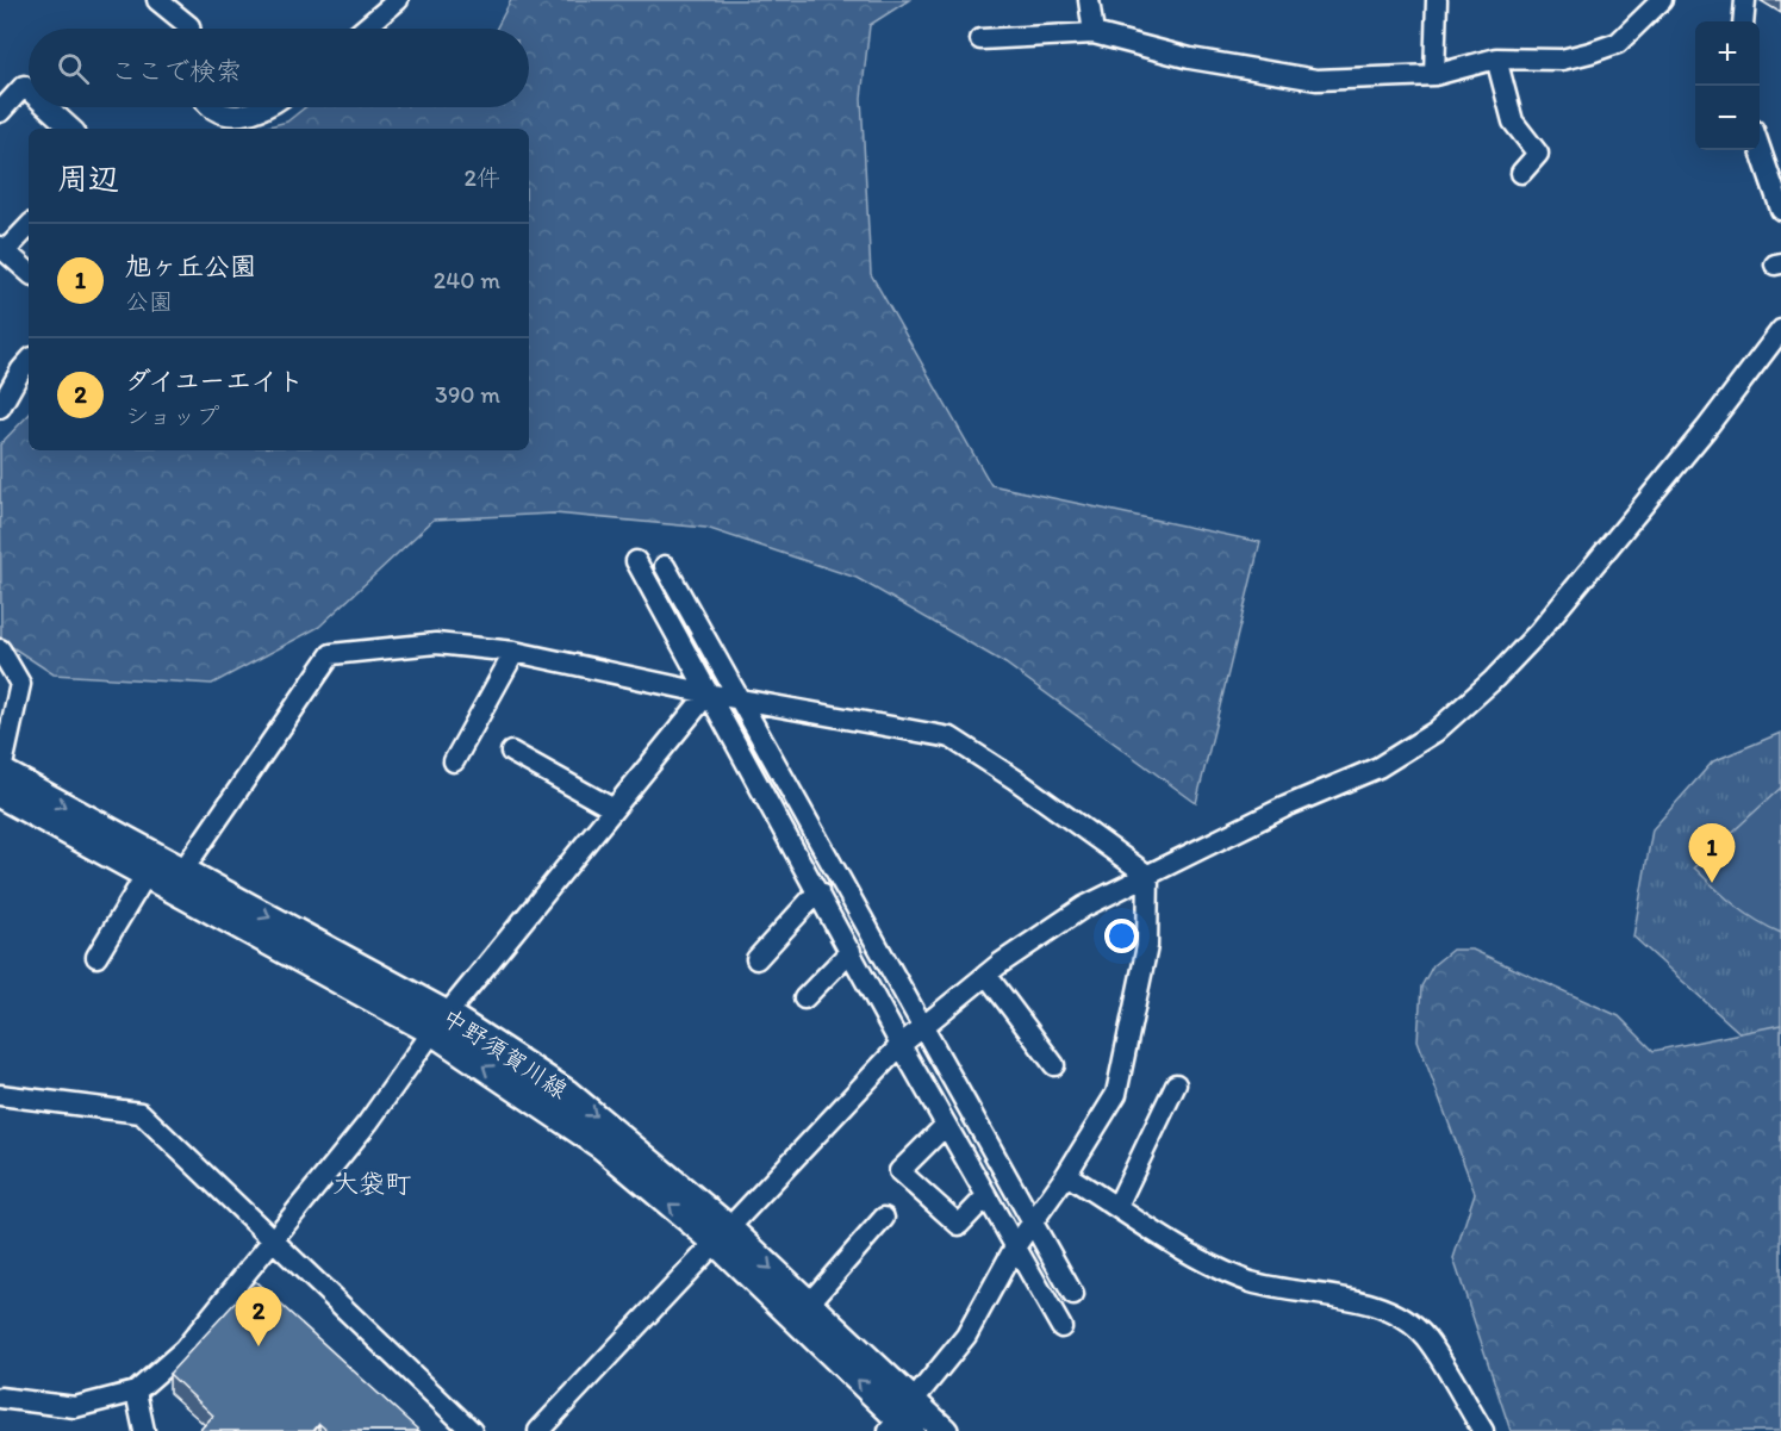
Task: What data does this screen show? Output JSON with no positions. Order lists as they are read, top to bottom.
{
  "streets": {
    "main road": ["中野須賀川線"]
  },
  "districts": ["大袋町"],
  "page": {
    "map_buttons": ["+", "−"],
    "search": "ここで検索",
    "heading": ["周辺", "2件"],
    "list": [
      {
        "mark": "1",
        "name": "旭ヶ丘公園",
        "note": "公園",
        "value": "240 m"
      },
      {
        "mark": "2",
        "name": "ダイユーエイト",
        "note": "ショップ",
        "value": "390 m"
      }
    ],
    "pins": ["1", "2"]
  }
}
